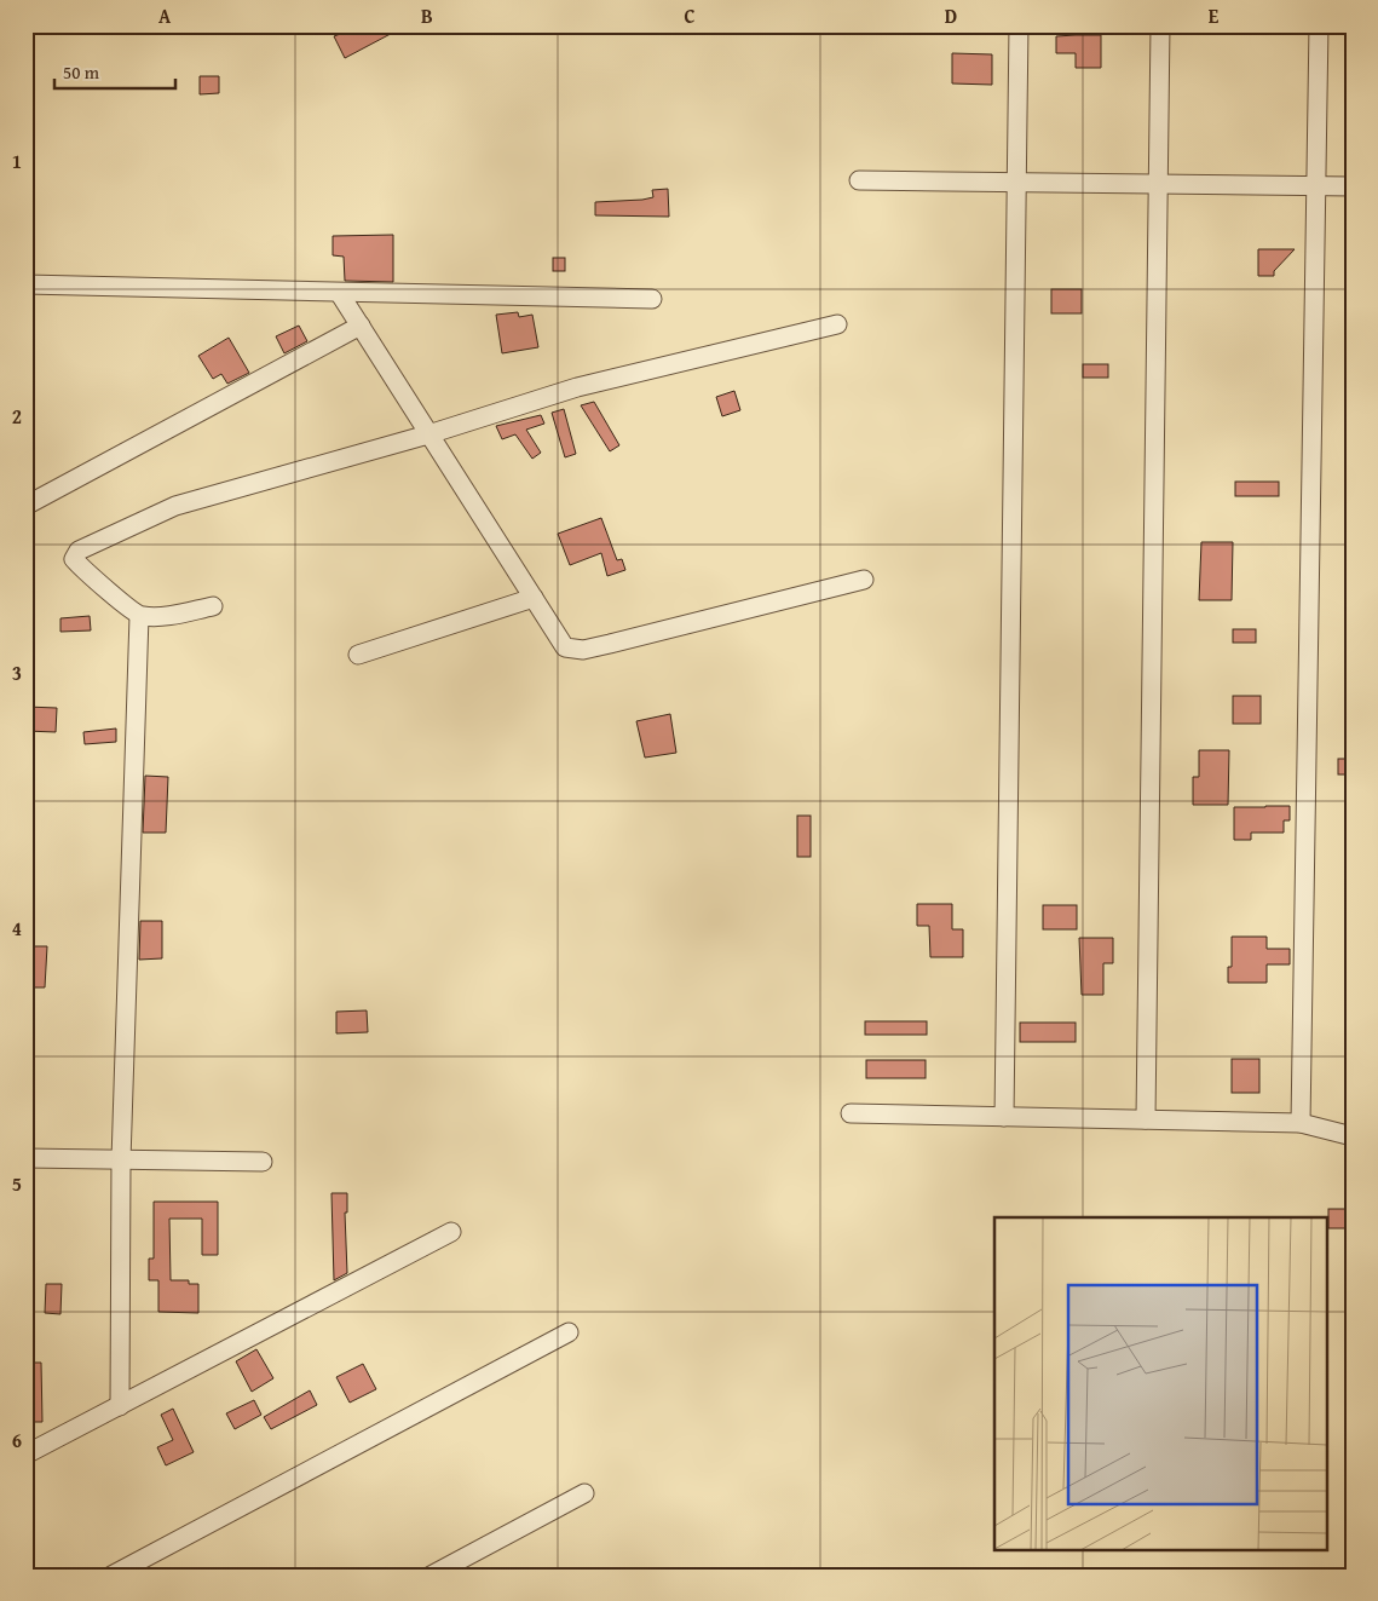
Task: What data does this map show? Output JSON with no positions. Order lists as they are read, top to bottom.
{
  "scale_bar": "50 m",
  "grid": {
    "columns": [
      "A",
      "B",
      "C",
      "D",
      "E"
    ],
    "rows": [
      "1",
      "2",
      "3",
      "4",
      "5",
      "6"
    ]
  }
}
